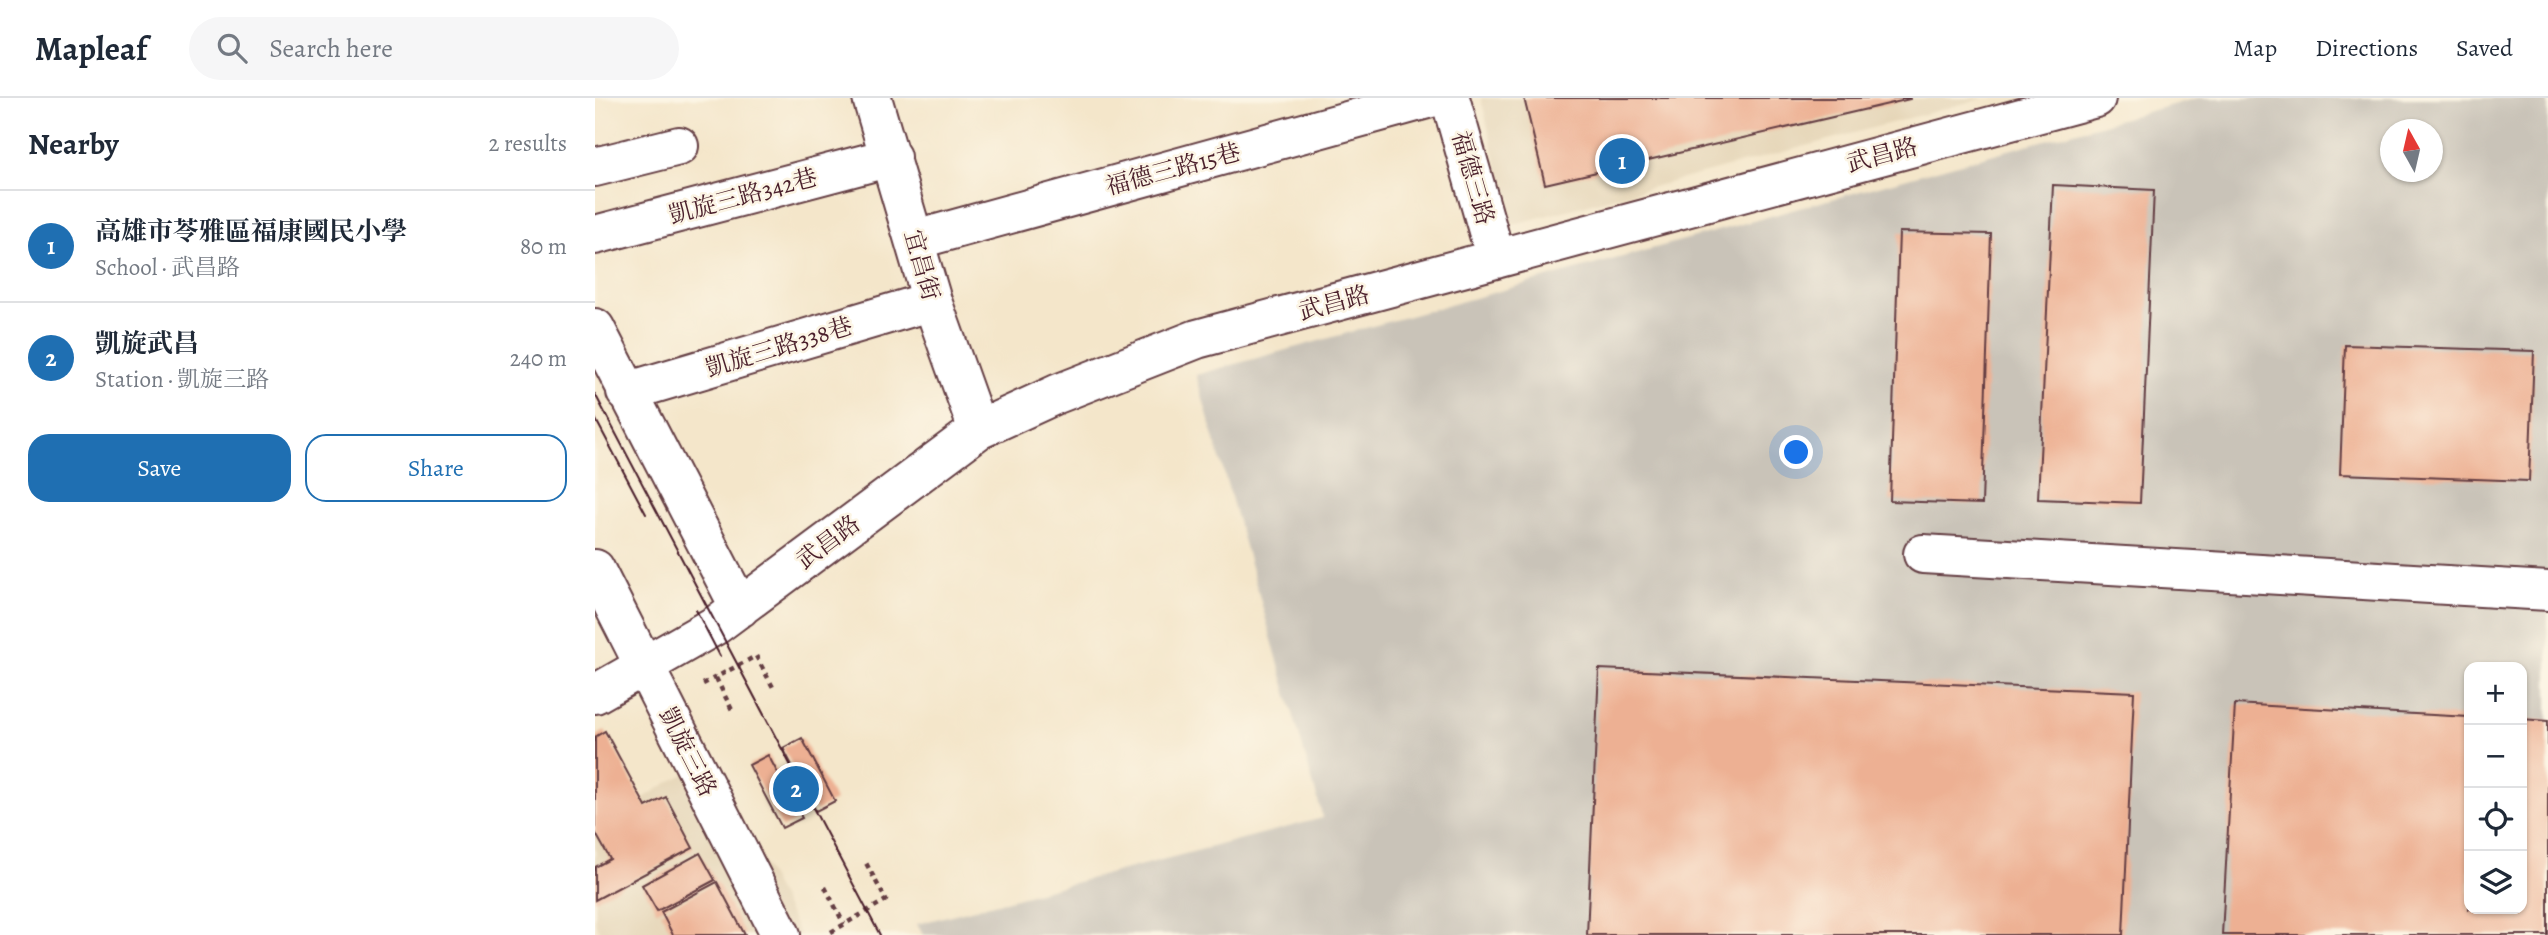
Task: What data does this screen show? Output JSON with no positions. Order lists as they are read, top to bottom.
{
  "streets": {
    "street": [
      "武昌路",
      "福德三路15巷",
      "福德三路",
      "凱旋三路342巷",
      "宜昌街",
      "凱旋三路338巷",
      "凱旋三路"
    ]
  },
  "crossings": [
    ["武昌路", "福德三路"],
    ["武昌路", "宜昌街"],
    ["武昌路", "凱旋三路"],
    ["福德三路15巷", "宜昌街"],
    ["凱旋三路342巷", "宜昌街"],
    ["宜昌街", "凱旋三路338巷"]
  ],
  "north": "top",
  "page": {
    "header": "Mapleaf",
    "search": "Search here",
    "nav": ["Map", "Directions", "Saved"],
    "heading": ["Nearby", "2 results"],
    "pins": ["1", "2"],
    "list": [
      {
        "mark": "1",
        "name": "高雄市苓雅區福康國民小學",
        "note": "School · 武昌路",
        "value": "80 m"
      },
      {
        "mark": "2",
        "name": "凱旋武昌",
        "note": "Station · 凱旋三路",
        "value": "240 m"
      }
    ],
    "buttons": ["Save", "Share"],
    "map_buttons": ["+", "−"]
  }
}
